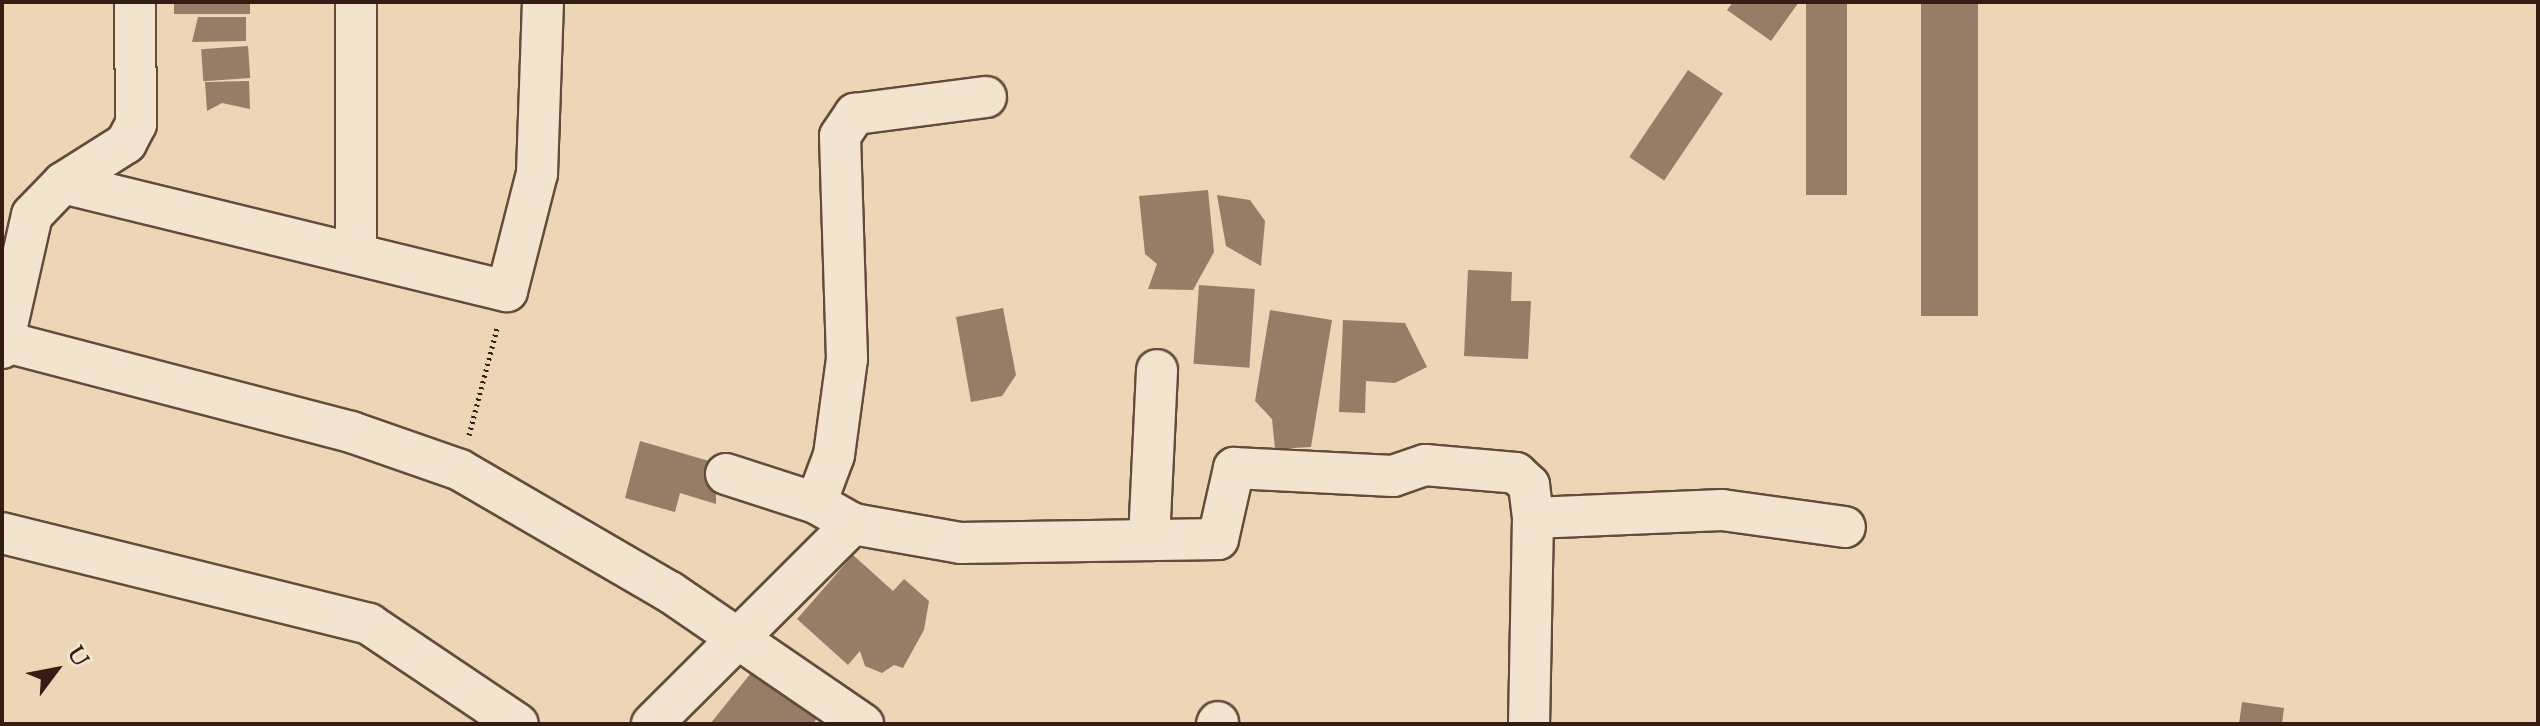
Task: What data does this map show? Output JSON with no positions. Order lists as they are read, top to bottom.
{
  "north": "top right"
}
